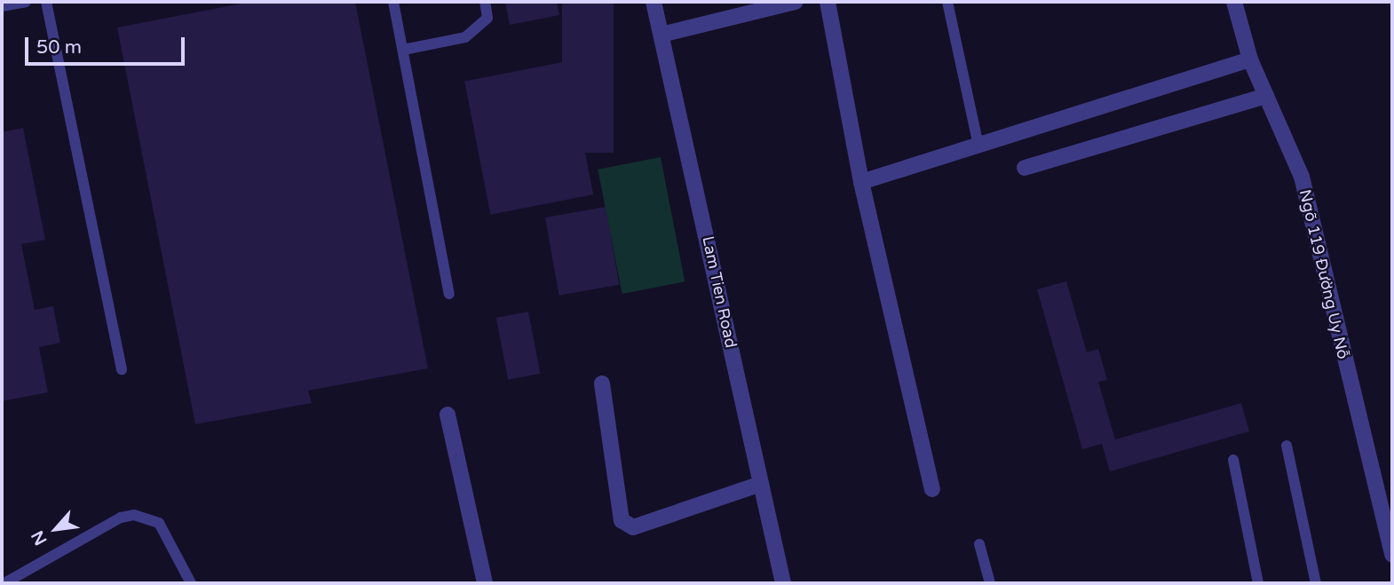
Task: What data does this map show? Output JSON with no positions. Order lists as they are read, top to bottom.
{
  "streets": {
    "street": ["Ngõ 119 Đường Uy Nỗ", "Lam Tien Road"]
  },
  "scale_bar": "50 m",
  "north": "bottom left"
}
